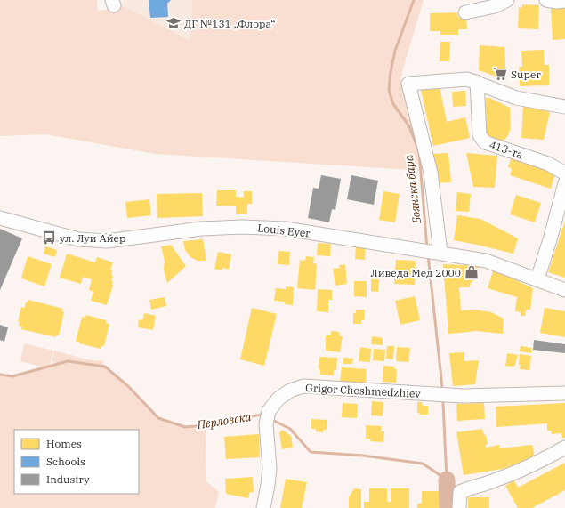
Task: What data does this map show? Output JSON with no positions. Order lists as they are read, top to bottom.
{
  "streets": {
    "street": ["413-та", "Louis Eyer", "Grigor Cheshmedzhiev"]
  },
  "water": ["Боянска бара", "Перловска"],
  "places": {
    "school or university": ["ДГ №131 „Флора“"],
    "supermarket": ["Super"],
    "bus stop": ["ул. Луи Айер"],
    "shop": ["Ливеда Мед 2000"]
  },
  "legend": ["Homes", "Schools", "Industry"]
}
